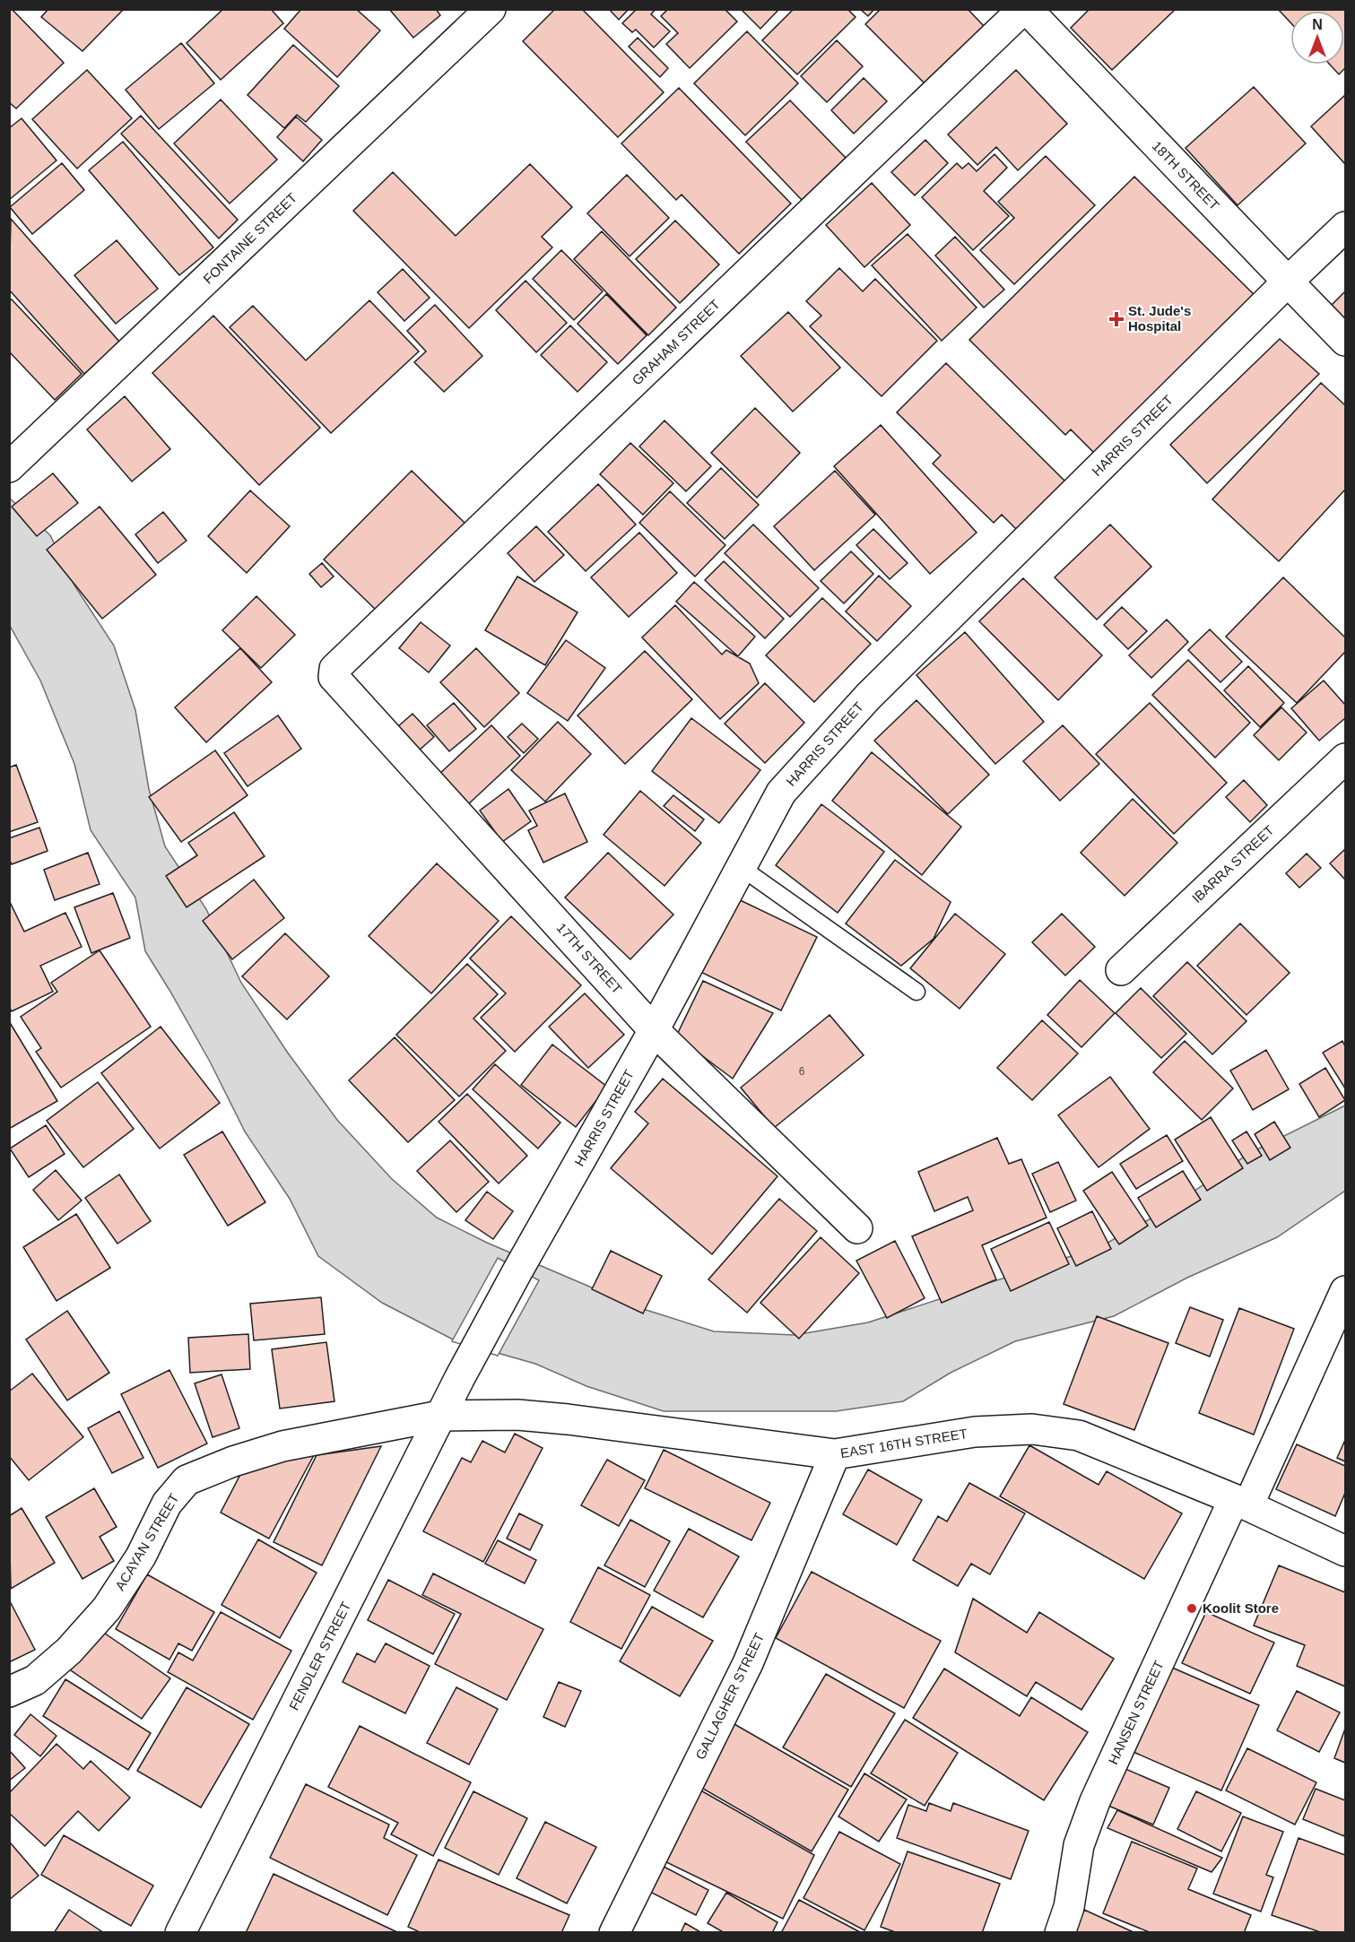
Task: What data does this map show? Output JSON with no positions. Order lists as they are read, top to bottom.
{
  "streets": {
    "street": [
      "18TH STREET",
      "FONTAINE STREET",
      "GRAHAM STREET",
      "HARRIS STREET",
      "IBARRA STREET",
      "17TH STREET",
      "EAST 16TH STREET",
      "ACAYAN STREET",
      "FENDLER STREET",
      "GALLAGHER STREET",
      "HANSEN STREET"
    ]
  },
  "crossings": [
    ["18TH STREET", "GRAHAM STREET"],
    ["18TH STREET", "HARRIS STREET"],
    ["GRAHAM STREET", "17TH STREET"],
    ["HARRIS STREET", "17TH STREET"],
    ["HARRIS STREET", "FENDLER STREET"],
    ["EAST 16TH STREET", "ACAYAN STREET"],
    ["EAST 16TH STREET", "FENDLER STREET"],
    ["EAST 16TH STREET", "GALLAGHER STREET"],
    ["EAST 16TH STREET", "HANSEN STREET"],
    ["ACAYAN STREET", "FENDLER STREET"]
  ],
  "places": {
    "health": ["St. Jude's Hospital"],
    "other": ["Koolit Store"]
  },
  "house_numbers": ["6"],
  "north": "top"
}
